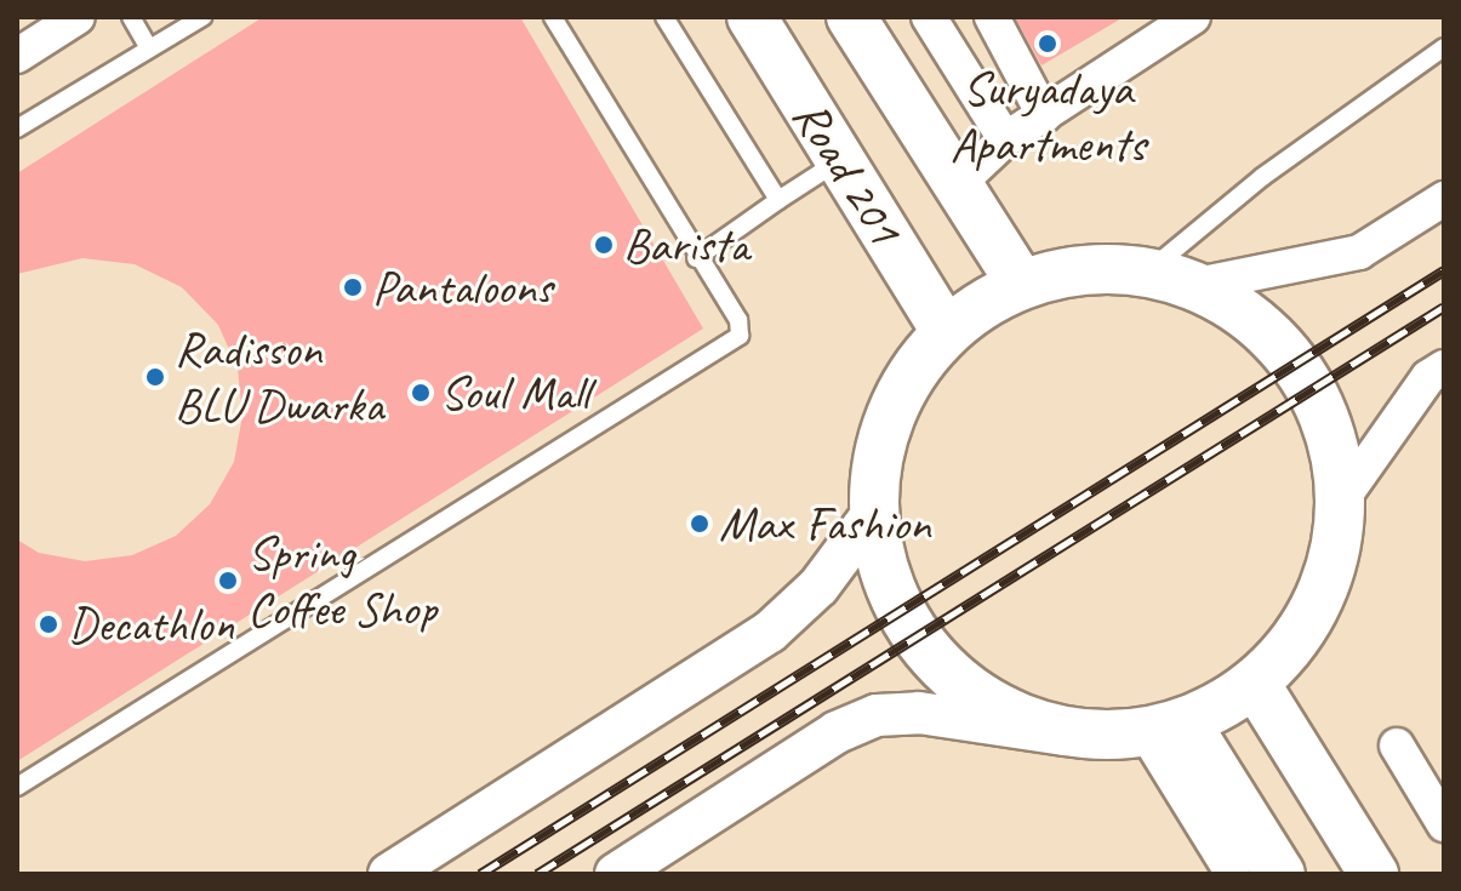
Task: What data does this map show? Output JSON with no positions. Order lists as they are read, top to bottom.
{
  "streets": {
    "main road": ["Road 201"]
  },
  "places": [
    "Suryadaya Apartments",
    "Barista",
    "Pantaloons",
    "Radisson BLU Dwarka",
    "Soul Mall",
    "Max Fashion",
    "Spring Coffee Shop",
    "Decathlon"
  ]
}
